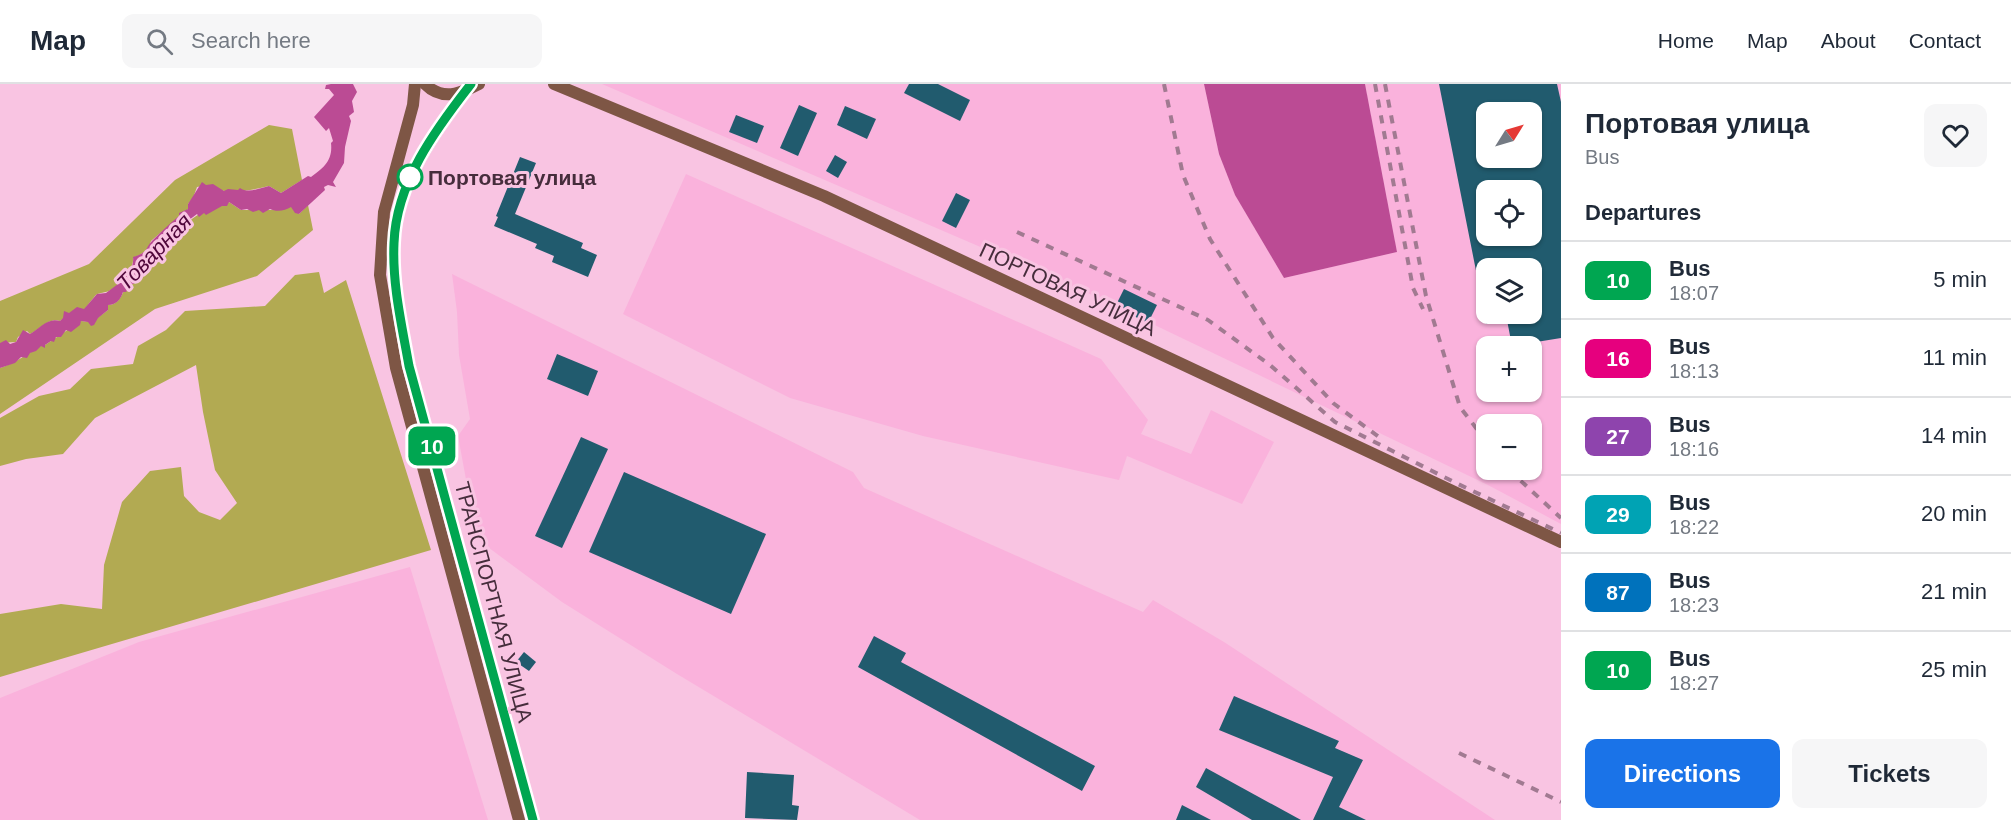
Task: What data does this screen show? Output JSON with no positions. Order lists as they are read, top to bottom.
{
  "streets": {
    "main road": ["ПОРТОВАЯ УЛИЦА", "ТРАНСПОРТНАЯ УЛИЦА"]
  },
  "water": ["Товарная"],
  "places": ["Портовая улица"],
  "lines": ["bus line 10"],
  "north": "top right",
  "page": {
    "header": "Map",
    "search": "Search here",
    "nav": [
      "Home",
      "Map",
      "About",
      "Contact"
    ],
    "on_map": "10",
    "heading": [
      ["Портовая улица", "Bus"],
      "Departures"
    ],
    "map_buttons": ["+", "−"],
    "list": [
      {
        "mark": "10",
        "name": "Bus",
        "note": "18:07",
        "value": "5 min"
      },
      {
        "mark": "16",
        "name": "Bus",
        "note": "18:13",
        "value": "11 min"
      },
      {
        "mark": "27",
        "name": "Bus",
        "note": "18:16",
        "value": "14 min"
      },
      {
        "mark": "29",
        "name": "Bus",
        "note": "18:22",
        "value": "20 min"
      },
      {
        "mark": "87",
        "name": "Bus",
        "note": "18:23",
        "value": "21 min"
      },
      {
        "mark": "10",
        "name": "Bus",
        "note": "18:27",
        "value": "25 min"
      }
    ],
    "buttons": ["Directions", "Tickets"]
  }
}
